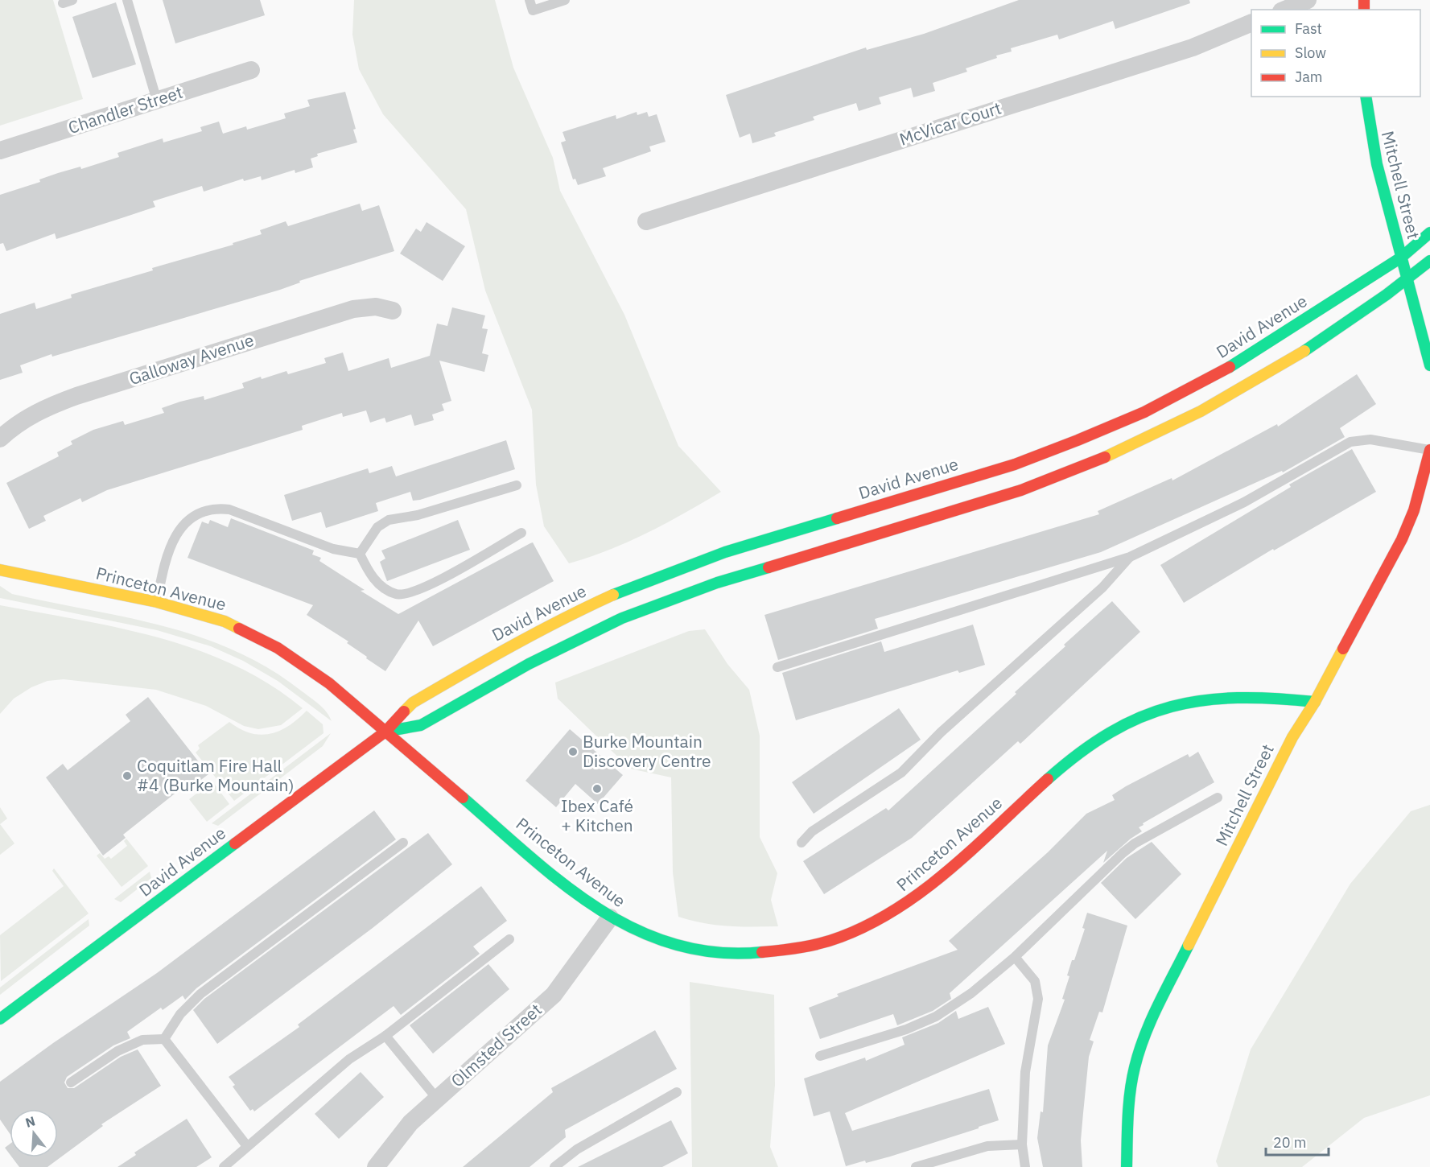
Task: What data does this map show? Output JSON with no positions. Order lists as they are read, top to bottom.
{
  "streets": {
    "main road": ["Mitchell Street", "David Avenue", "Princeton Avenue"],
    "street": [
      "Chandler Street",
      "McVicar Court",
      "Galloway Avenue",
      "Olmsted Street"
    ]
  },
  "crossings": [
    ["Mitchell Street", "David Avenue"],
    ["Mitchell Street", "Princeton Avenue"],
    ["David Avenue", "Princeton Avenue"],
    ["Princeton Avenue", "Olmsted Street"]
  ],
  "places": ["Burke Mountain Discovery Centre", "Coquitlam Fire Hall #4 (Burke Mountain)", "Ibex Café + Kitchen"],
  "legend": ["Fast", "Slow", "Jam"],
  "scale_bar": "20 m",
  "north": "top"
}
